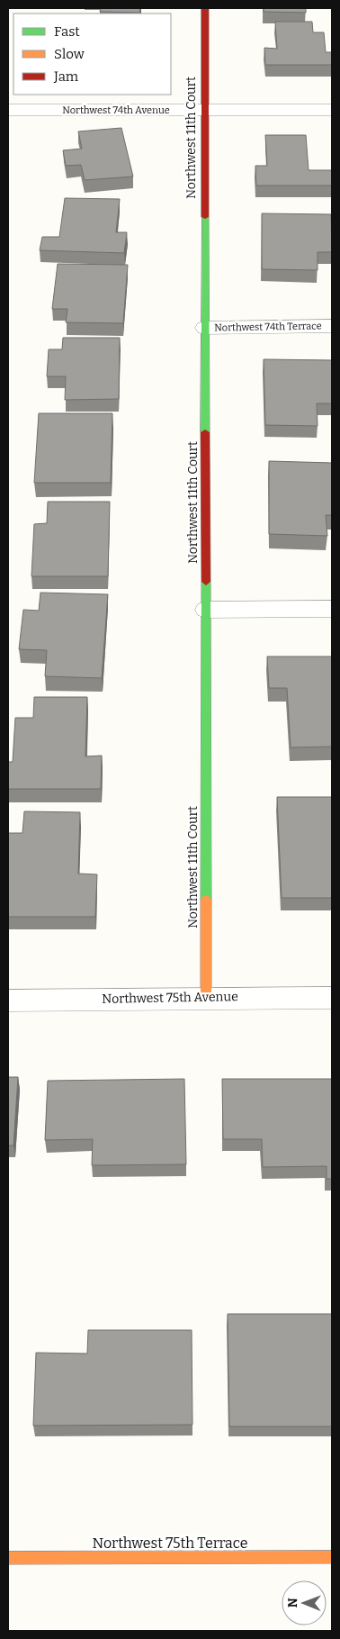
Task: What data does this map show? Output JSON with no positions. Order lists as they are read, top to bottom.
{
  "streets": {
    "street": [
      "Northwest 74th Avenue",
      "Northwest 11th Court",
      "Northwest 74th Terrace",
      "Northwest 75th Avenue",
      "Northwest 75th Terrace"
    ]
  },
  "crossings": [
    ["Northwest 74th Avenue", "Northwest 11th Court"],
    ["Northwest 11th Court", "Northwest 74th Terrace"],
    ["Northwest 11th Court", "Northwest 75th Avenue"]
  ],
  "legend": ["Fast", "Slow", "Jam"],
  "north": "left"
}
